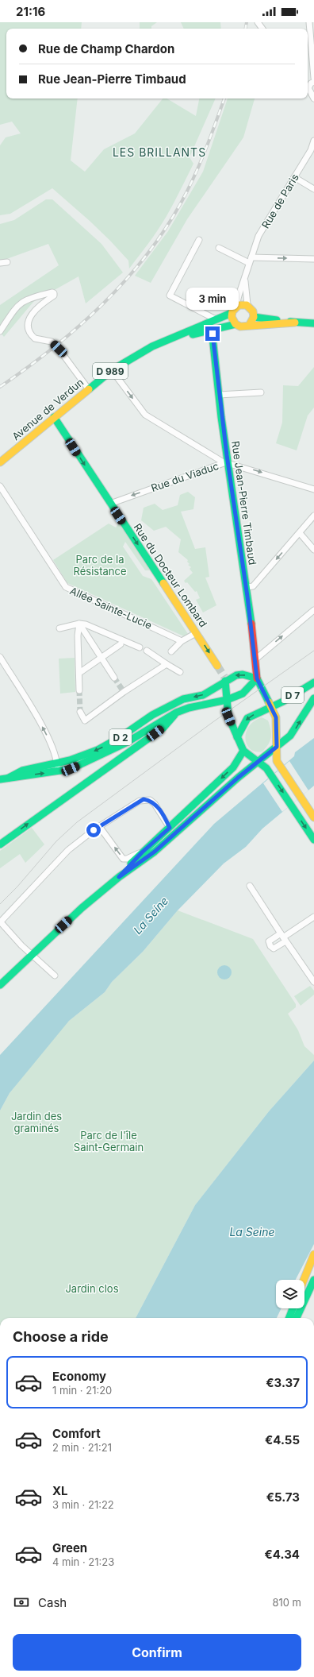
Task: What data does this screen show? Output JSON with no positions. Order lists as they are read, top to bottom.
{
  "streets": {
    "main road": [
      "D 989",
      "Avenue de Verdun",
      "Rue Jean-Pierre Timbaud",
      "Rue du Docteur Lombard",
      "D 7",
      "D 2"
    ],
    "street": ["Rue de Paris", "Rue du Viaduc", "Allée Sainte-Lucie"]
  },
  "crossings": [
    ["Rue de Paris", "Avenue de Verdun"],
    ["Avenue de Verdun", "Rue Jean-Pierre Timbaud"],
    ["Avenue de Verdun", "Rue du Docteur Lombard"],
    ["Rue du Viaduc", "Rue Jean-Pierre Timbaud"],
    ["Rue du Viaduc", "Rue du Docteur Lombard"]
  ],
  "one_way": ["Rue du Docteur Lombard"],
  "districts": ["LES BRILLANTS"],
  "water": ["La Seine"],
  "parks": [
    "Parc de la Résistance",
    "Jardin des graminés",
    "Parc de l'île Saint-Germain",
    "Jardin clos"
  ],
  "page": {
    "status": "21:16",
    "banner": ["Rue de Champ Chardon", "Rue Jean-Pierre Timbaud"],
    "bubble": "3 min",
    "heading": "Choose a ride",
    "list": [
      {
        "name": "Economy",
        "note": "1 min · 21:20",
        "value": "€3.37"
      },
      {
        "name": "Comfort",
        "note": "2 min · 21:21",
        "value": "€4.55"
      },
      {
        "name": "XL",
        "note": "3 min · 21:22",
        "value": "€5.73"
      },
      {
        "name": "Green",
        "note": "4 min · 21:23",
        "value": "€4.34"
      }
    ],
    "pay": ["Cash", "810 m"],
    "buttons": "Confirm"
  }
}
